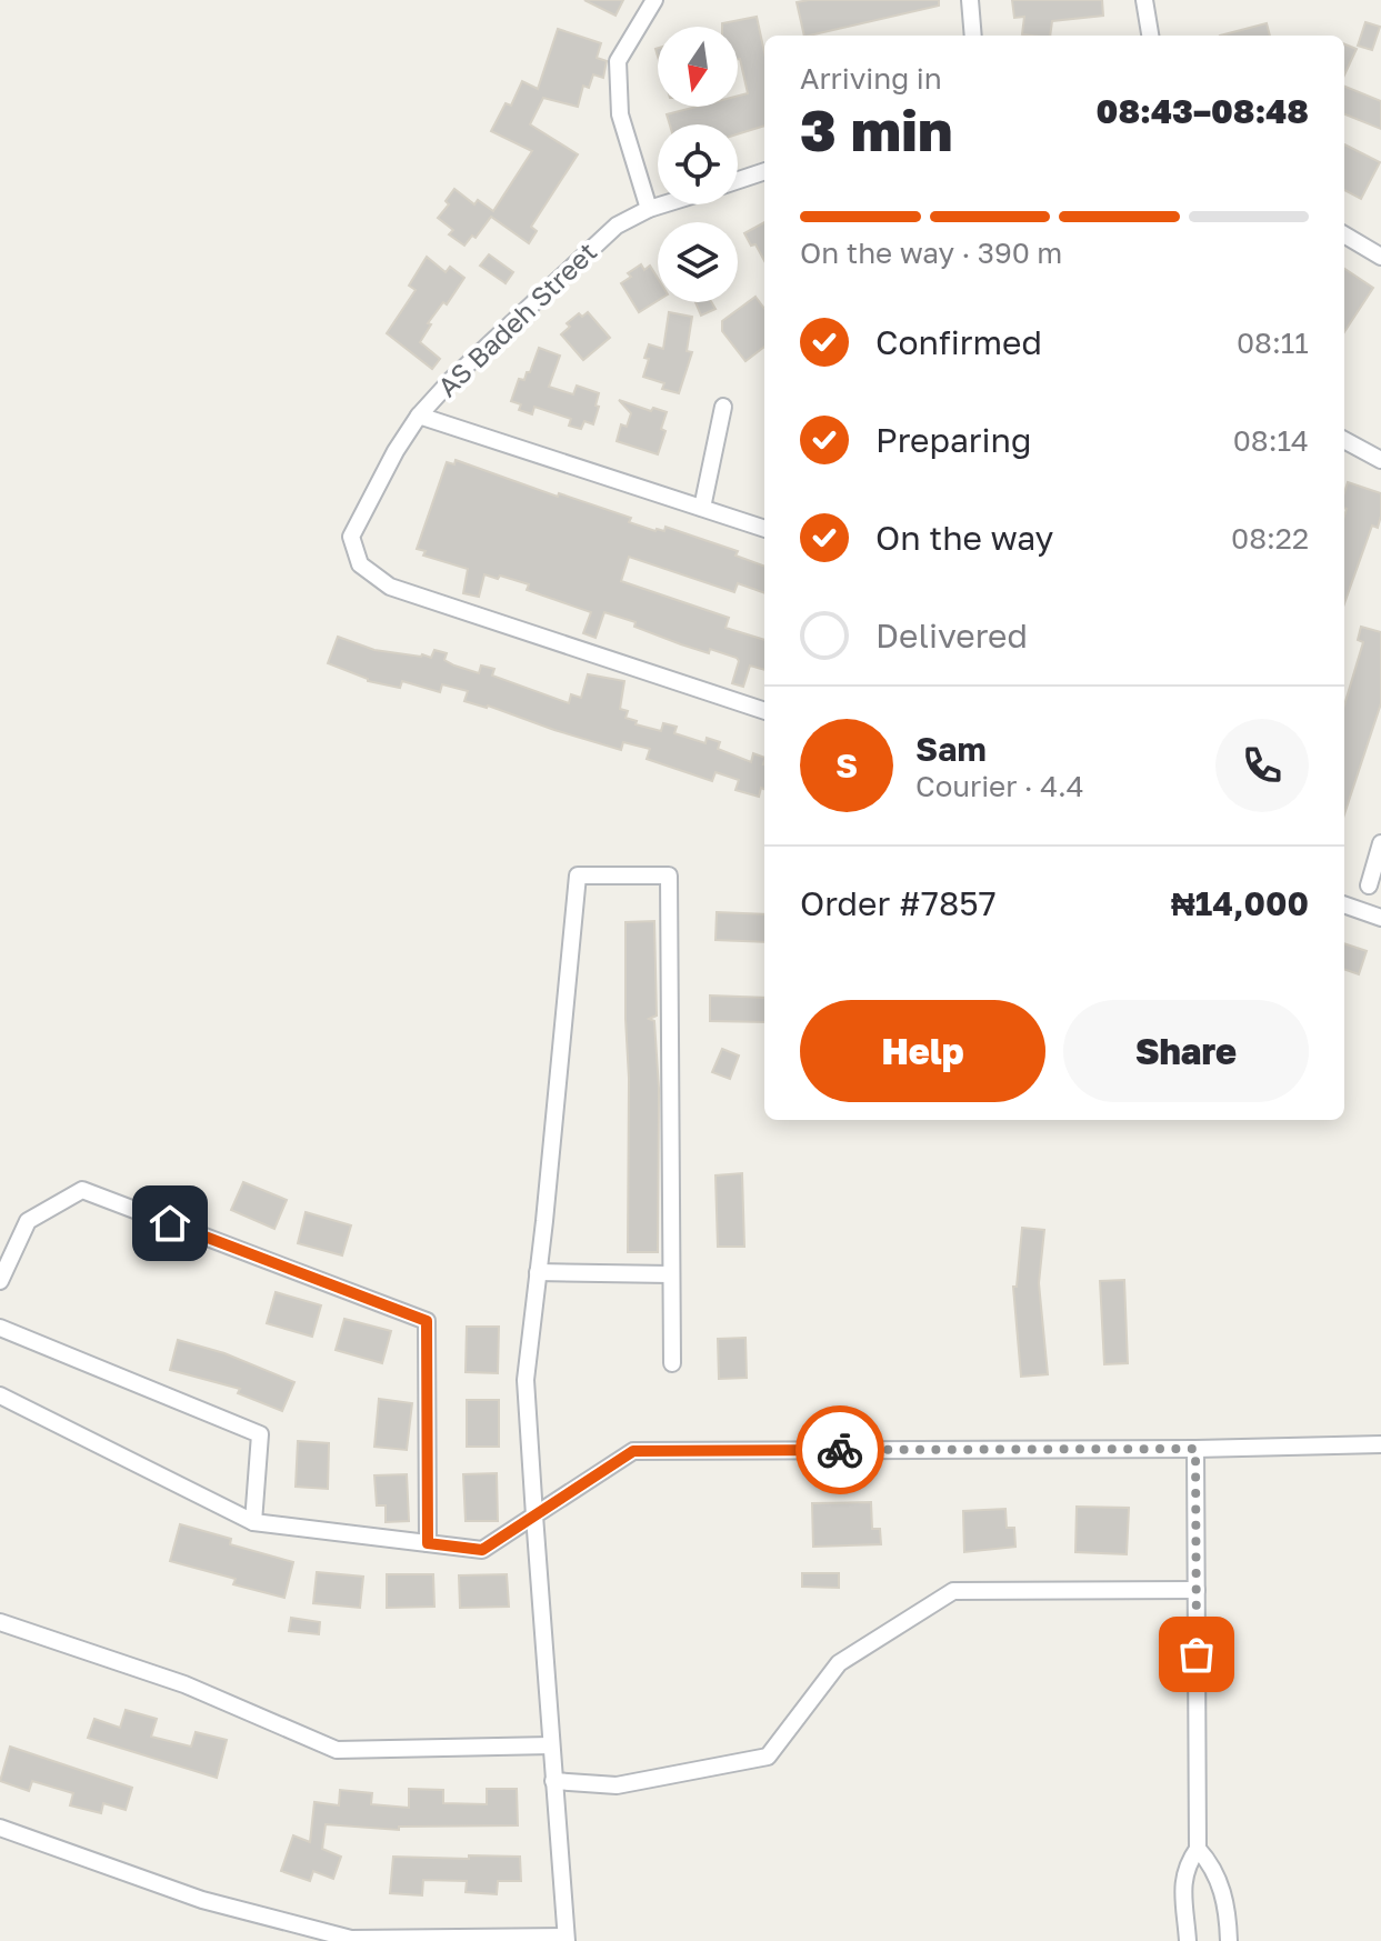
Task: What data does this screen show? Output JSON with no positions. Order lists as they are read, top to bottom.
{
  "streets": {
    "street": ["AS Badeh Street"]
  },
  "north": "bottom",
  "page": {
    "heading": ["3 min", "Arriving in", "08:43–08:48"],
    "panel": [
      "Sam",
      "Courier · 4.4",
      "Order #7857",
      "₦14,000"
    ],
    "bar": "On the way · 390 m",
    "list": [
      ["Confirmed", "08:11"],
      ["Preparing", "08:14"],
      ["On the way", "08:22"],
      "Delivered"
    ],
    "round": "S",
    "buttons": ["Help", "Share"]
  }
}
